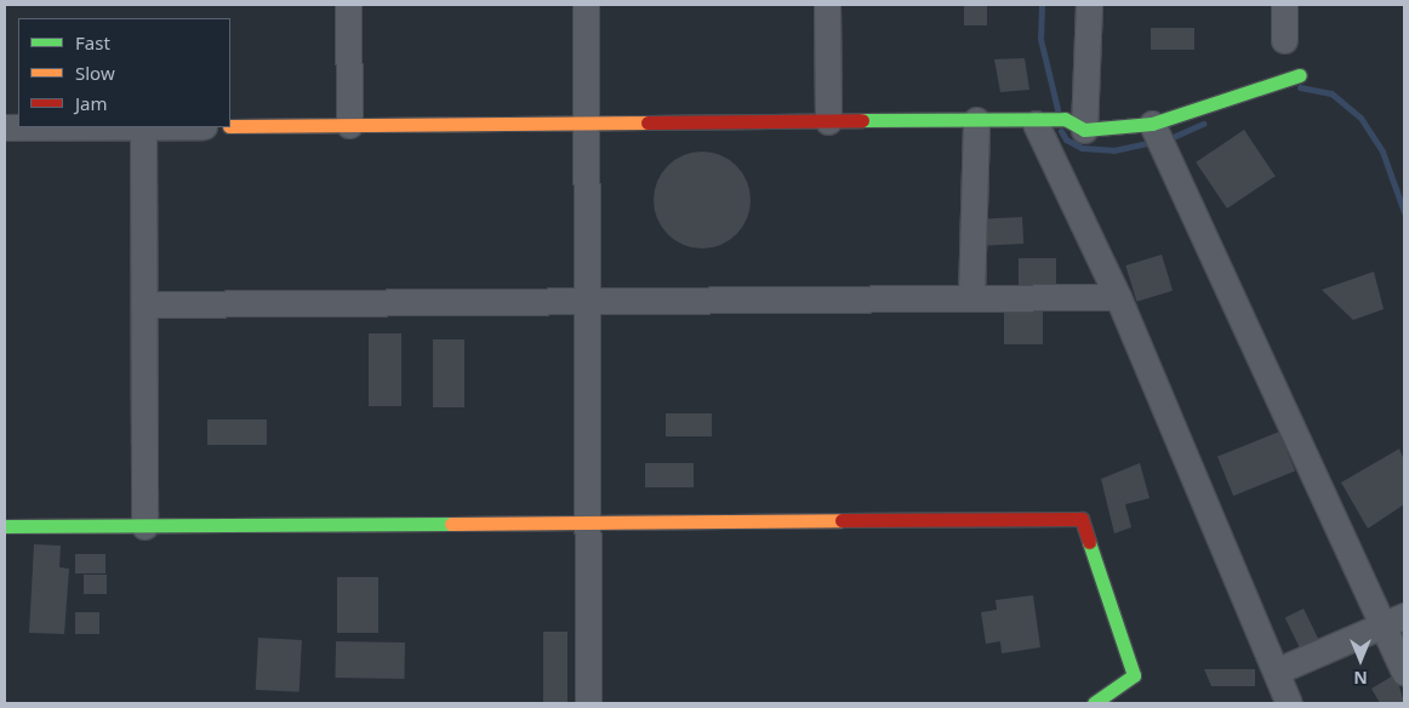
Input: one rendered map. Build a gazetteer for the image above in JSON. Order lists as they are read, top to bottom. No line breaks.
{"legend":["Fast","Slow","Jam"],"north":"bottom"}
